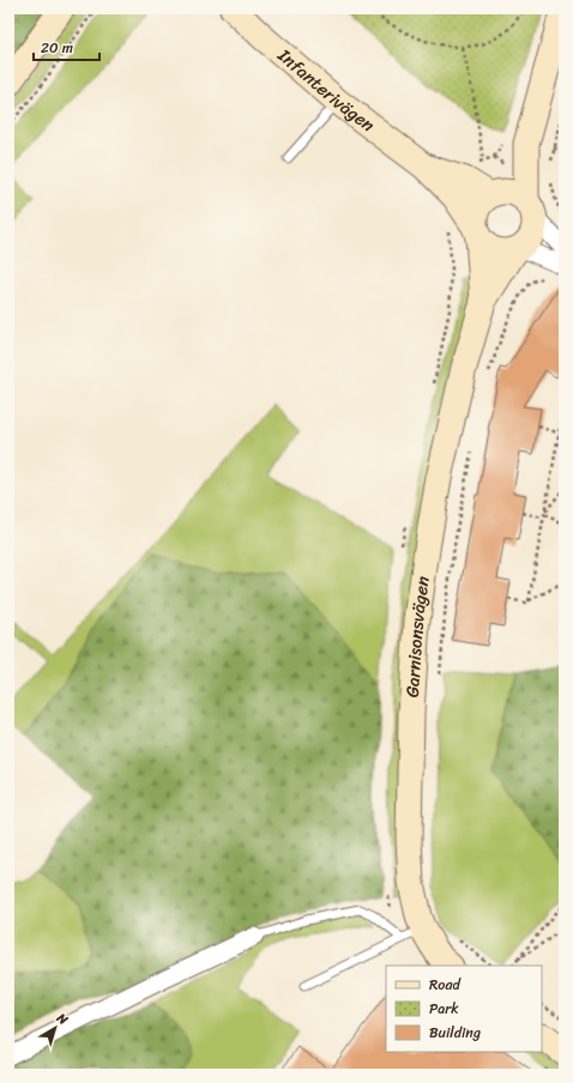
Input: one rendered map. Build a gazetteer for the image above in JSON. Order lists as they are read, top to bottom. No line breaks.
{"streets":{"street":["Infanterivägen","Garnisonsvägen"]},"crossings":[["Infanterivägen","Garnisonsvägen"]],"legend":["Road","Park","Building"],"scale_bar":"20 m","north":"top right"}
